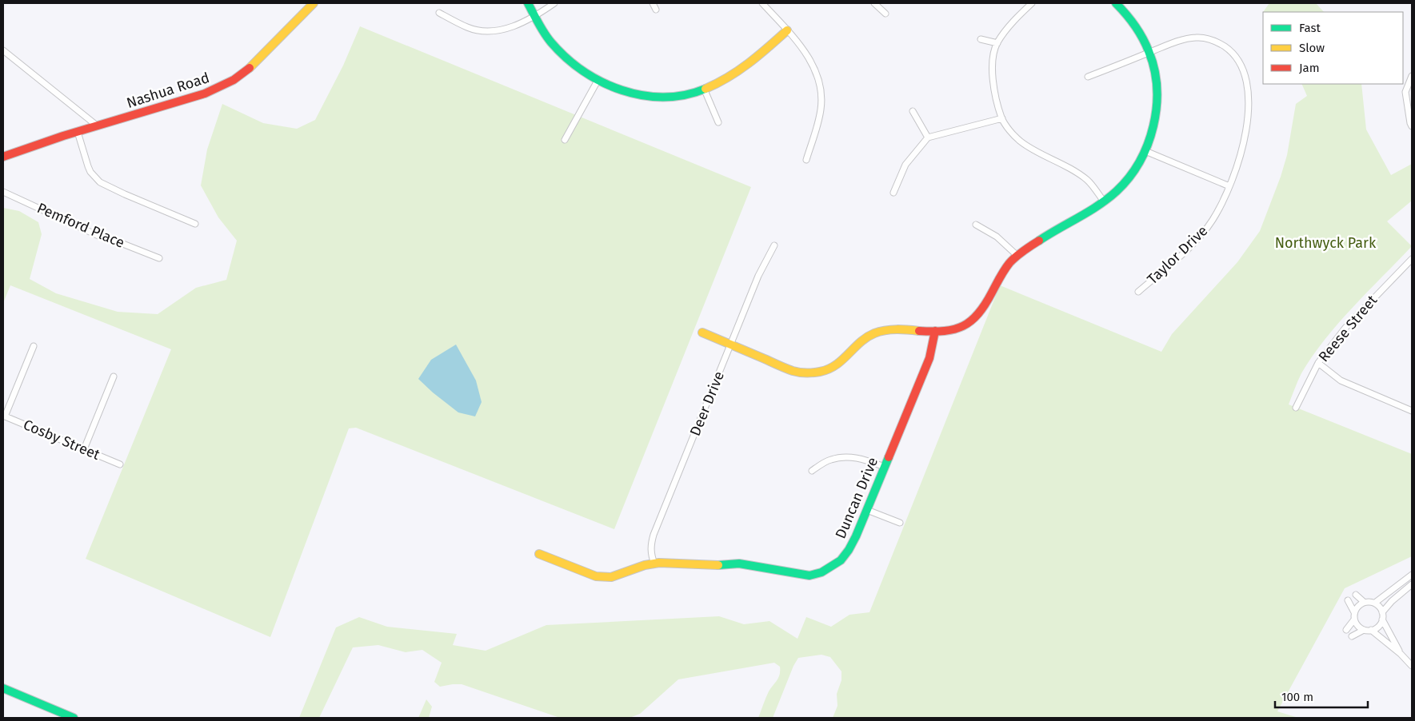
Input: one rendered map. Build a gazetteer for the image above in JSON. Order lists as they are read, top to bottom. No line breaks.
{"streets":{"street":["Nashua Road","Pemford Place","Taylor Drive","Reese Street","Deer Drive","Cosby Street","Duncan Drive"]},"crossings":[["Deer Drive","Duncan Drive"]],"parks":["Northwyck Park"],"legend":["Fast","Slow","Jam"],"scale_bar":"100 m"}
